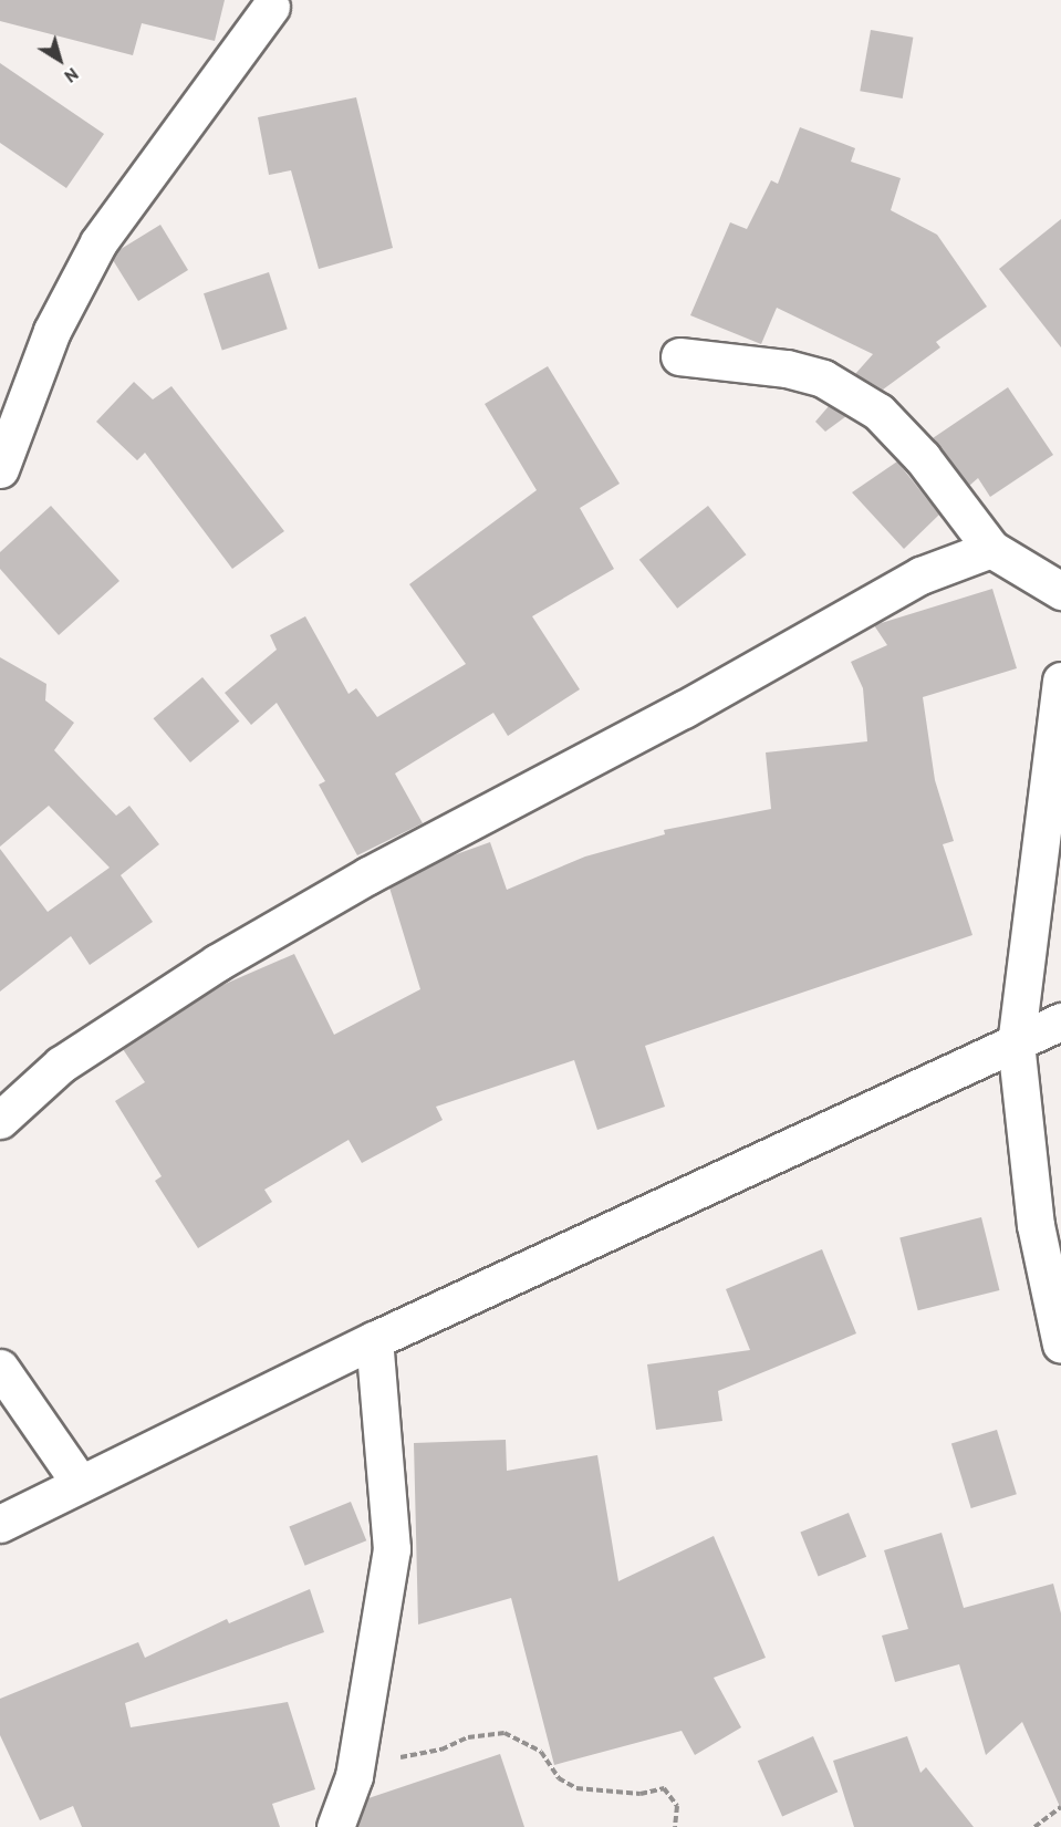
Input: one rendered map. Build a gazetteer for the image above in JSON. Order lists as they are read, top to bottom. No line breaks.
{"north":"bottom right"}
